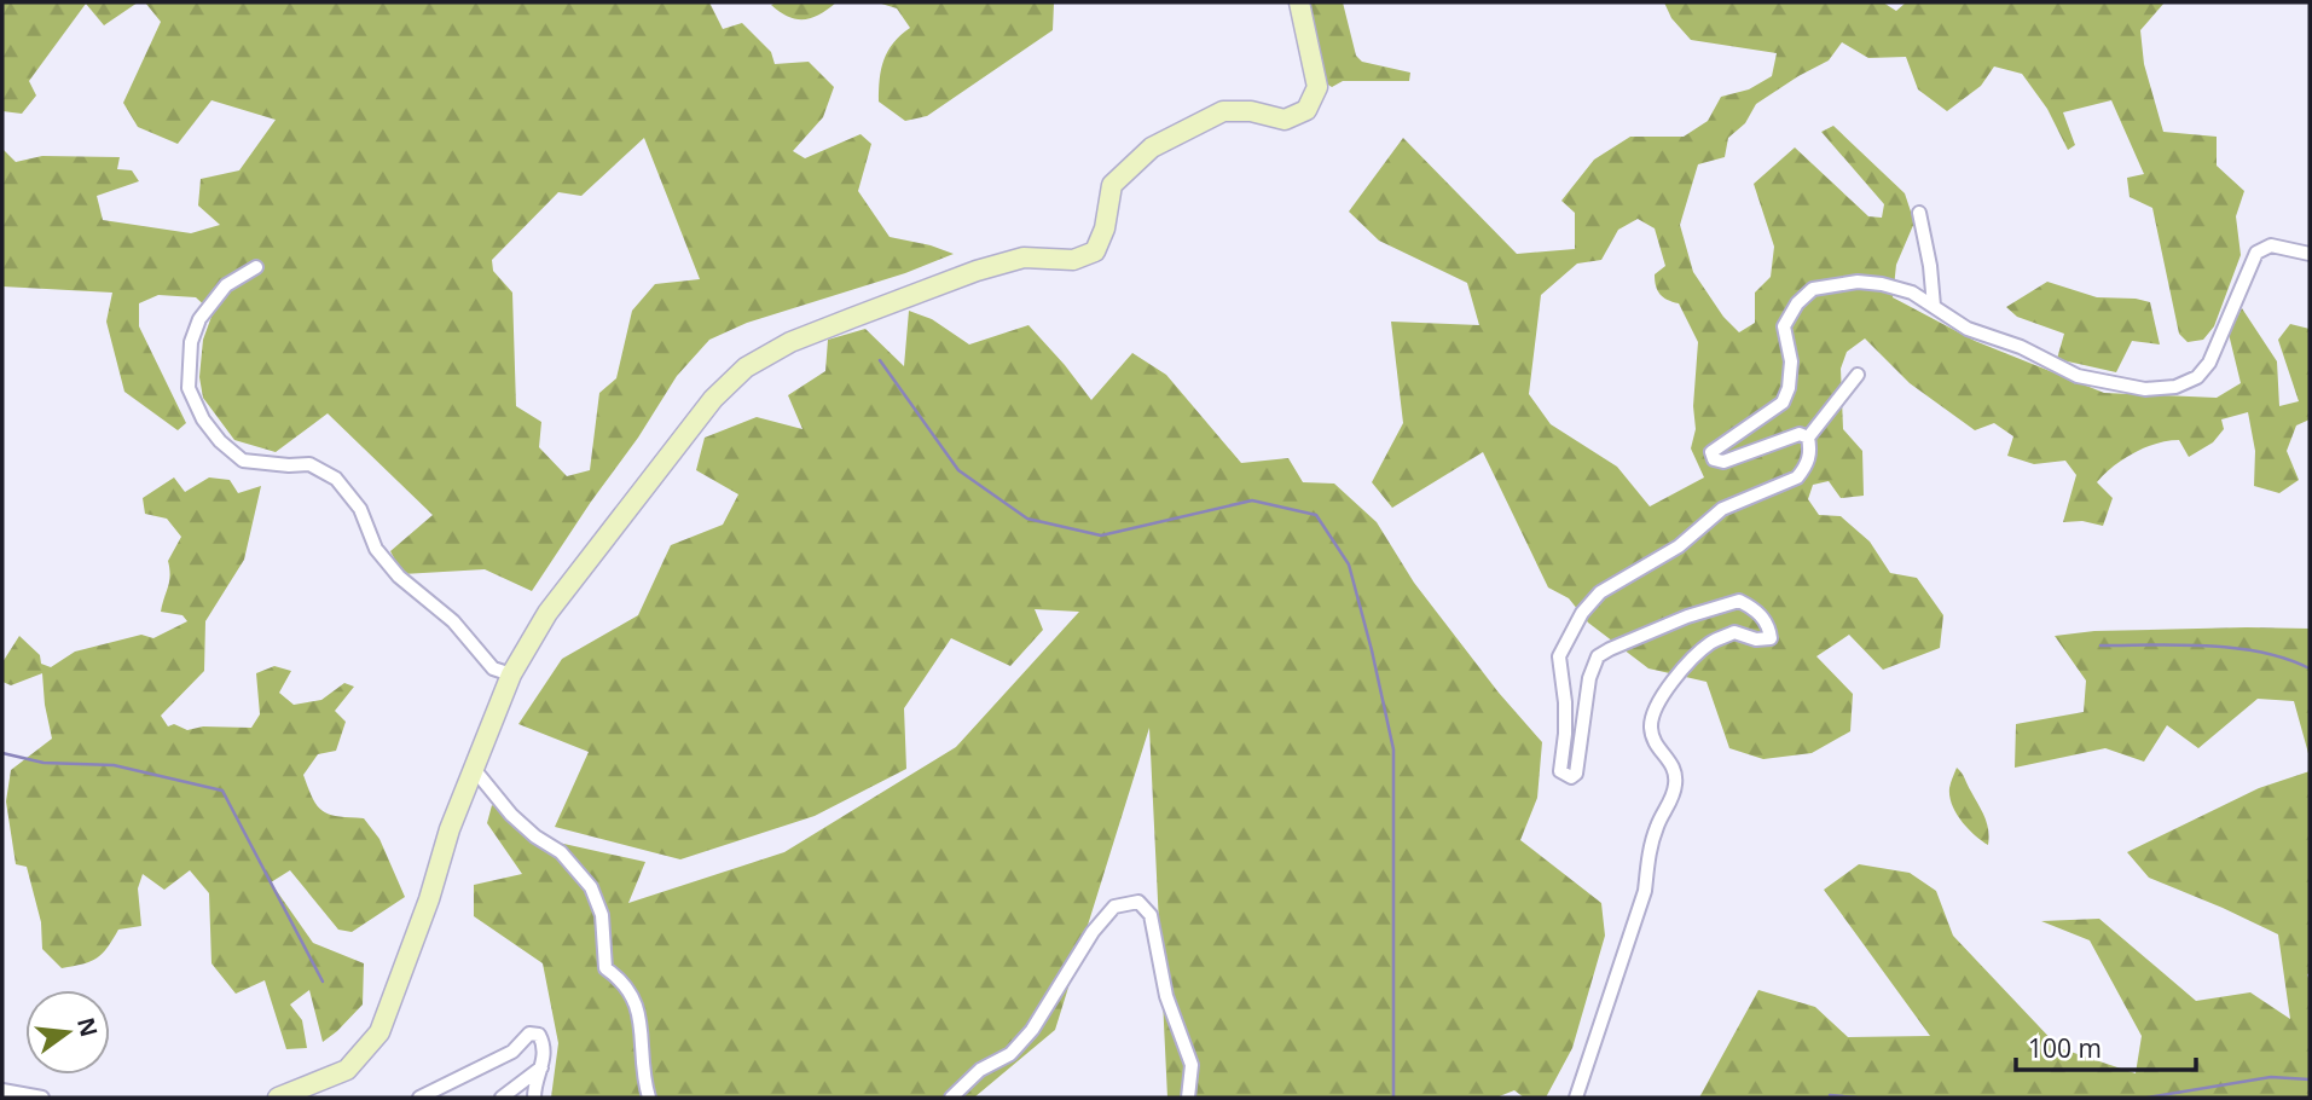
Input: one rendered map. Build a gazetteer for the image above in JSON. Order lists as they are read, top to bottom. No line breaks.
{"scale_bar":"100 m","north":"right"}
